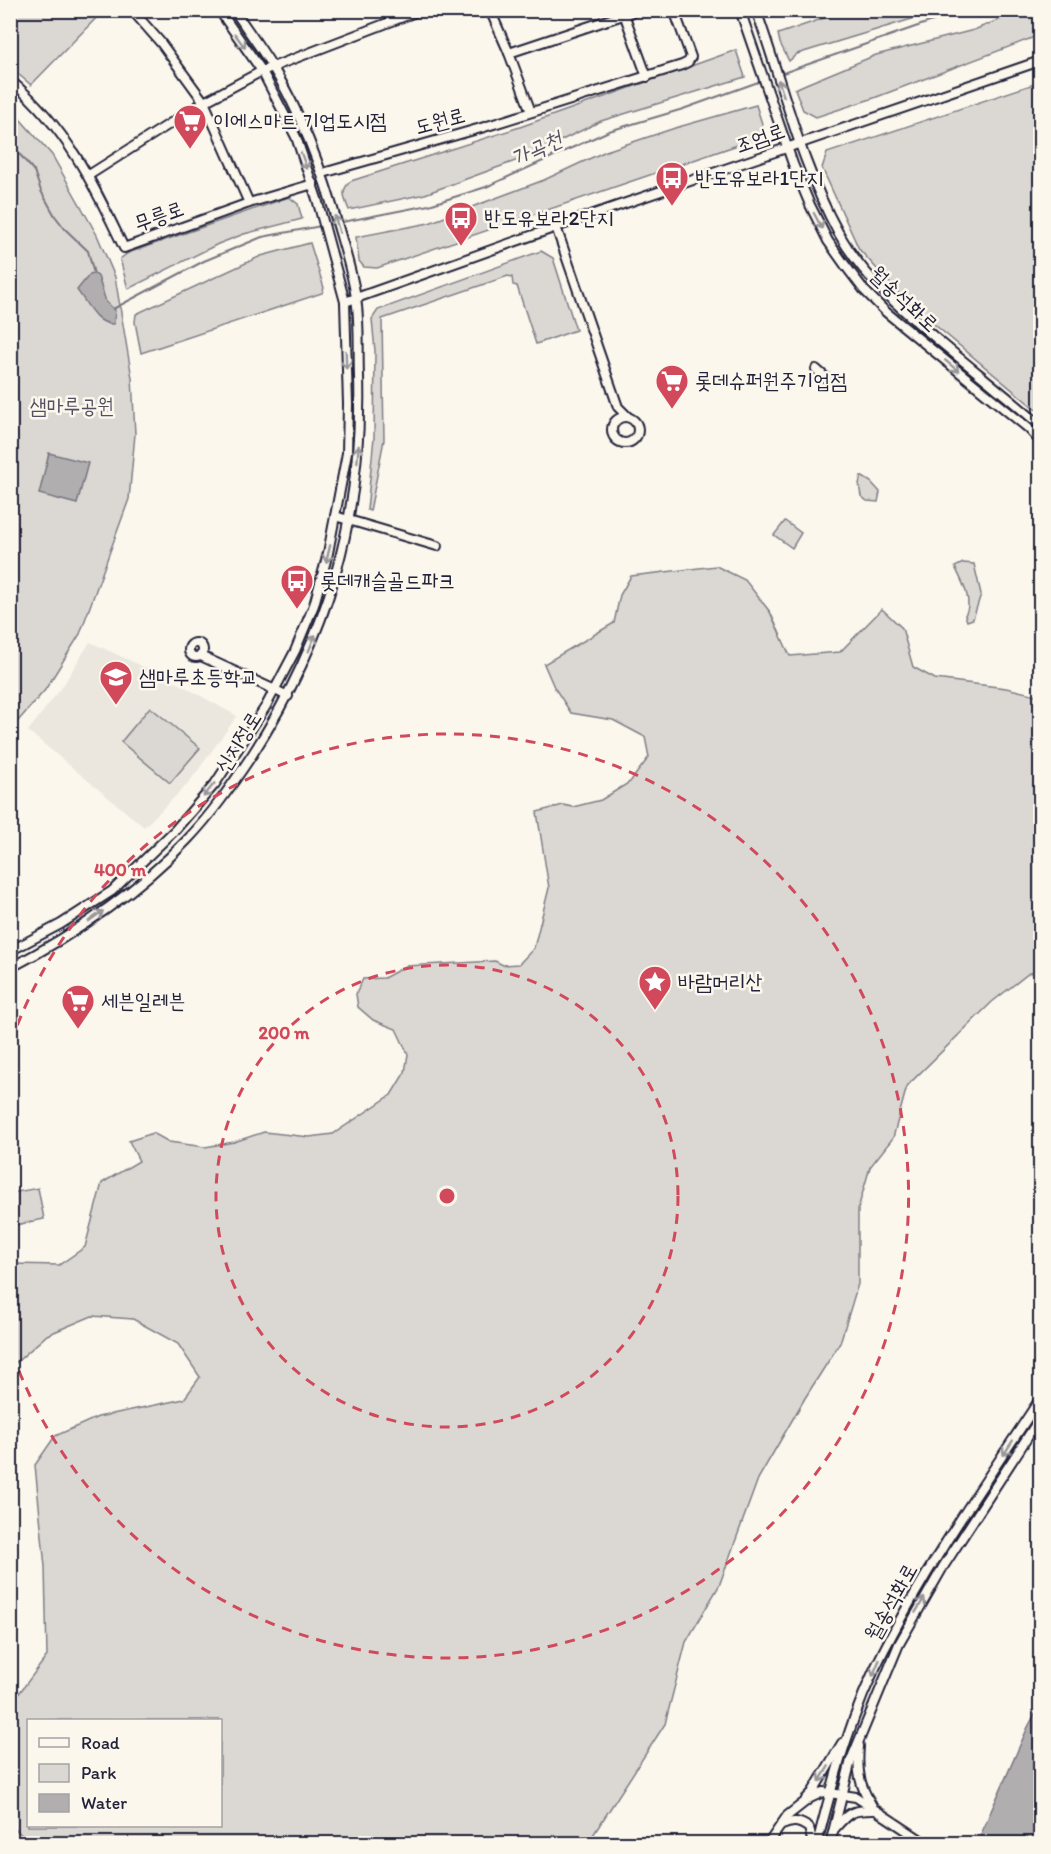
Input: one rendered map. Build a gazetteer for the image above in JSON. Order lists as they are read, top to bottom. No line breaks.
{"streets":{"street":["도원로","조엄로","무릉로","월송석화로","신지정로"]},"crossings":[["도원로","신지정로"],["조엄로","월송석화로"],["조엄로","신지정로"],["무릉로","신지정로"]],"water":["가곡천"],"parks":["샘마루공원"],"places":{"supermarket":["이에스마트 기업도시점","롯데슈퍼원주기업점","세븐일레븐"],"bus stop":["반도유보라1단지","반도유보라2단지","롯데캐슬골드파크"],"school or university":["샘마루초등학교"],"place":["바람머리산"]},"legend":["Road","Park","Water"],"rings":["400 m","200 m"]}
